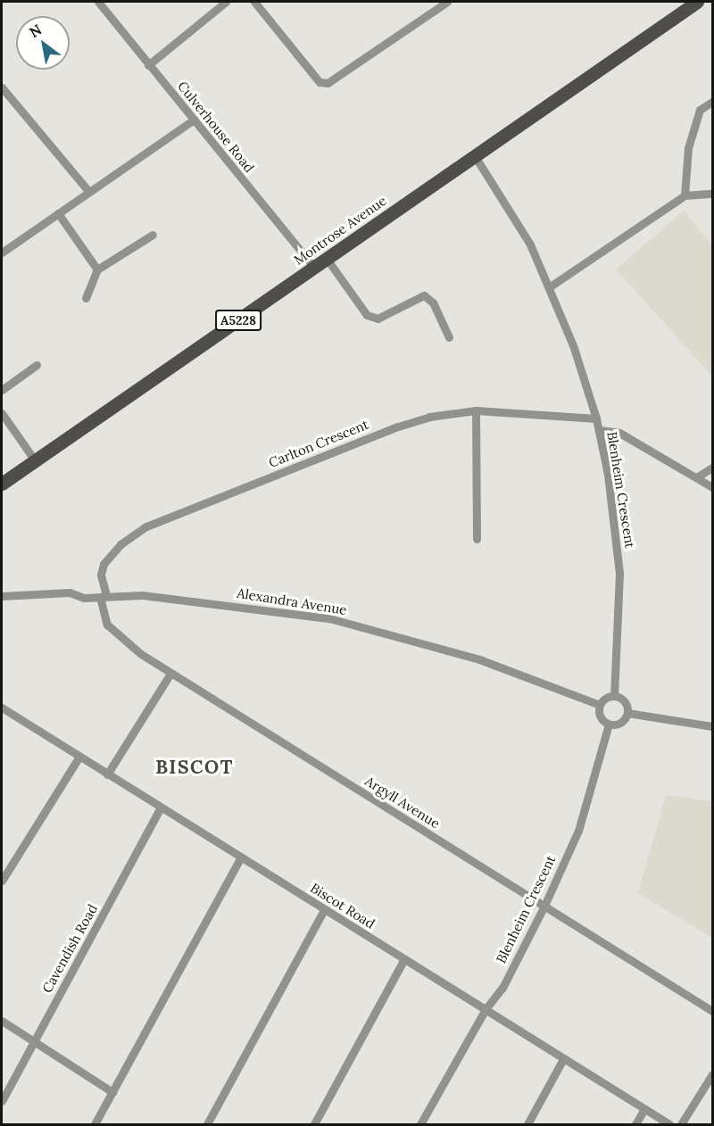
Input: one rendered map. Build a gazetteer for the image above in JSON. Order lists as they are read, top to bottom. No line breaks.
{"streets":{"main road":["Montrose Avenue","A5228"],"street":["Culverhouse Road","Carlton Crescent","Blenheim Crescent","Alexandra Avenue","Argyll Avenue","Biscot Road","Cavendish Road"]},"crossings":[["Culverhouse Road","Montrose Avenue"],["Montrose Avenue","Blenheim Crescent"],["Carlton Crescent","Blenheim Crescent"],["Carlton Crescent","Alexandra Avenue"],["Carlton Crescent","Argyll Avenue"],["Blenheim Crescent","Alexandra Avenue"],["Blenheim Crescent","Argyll Avenue"],["Blenheim Crescent","Biscot Road"],["Alexandra Avenue","Argyll Avenue"],["Biscot Road","Cavendish Road"]],"districts":["BISCOT"],"north":"top left"}
